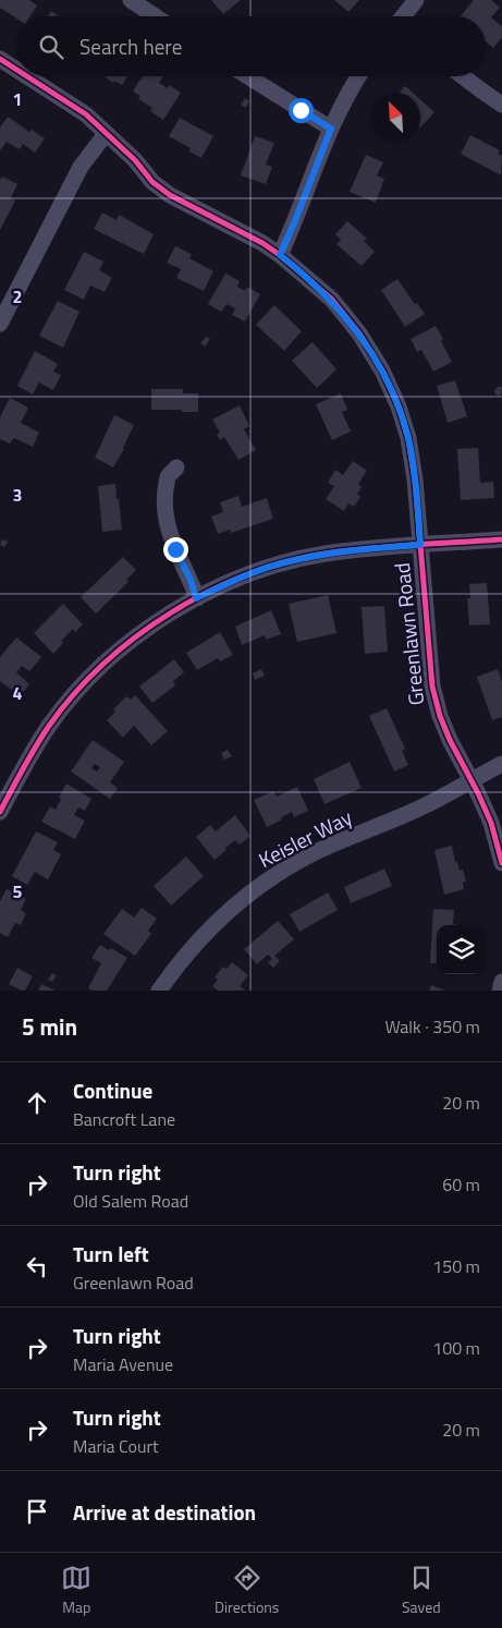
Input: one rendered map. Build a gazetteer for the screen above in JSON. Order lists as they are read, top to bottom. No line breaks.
{"streets":{"street":["Greenlawn Road","Keisler Way"]},"crossings":[["Greenlawn Road","Keisler Way"]],"north":"top left","page":{"search":"Search here","heading":["5 min","Walk · 350 m"],"list":[["Continue","Bancroft Lane","20 m"],["Turn right","Old Salem Road","60 m"],["Turn left","Greenlawn Road","150 m"],["Turn right","Maria Avenue","100 m"],["Turn right","Maria Court","20 m"],"Arrive at destination"],"nav":["Map","Directions","Saved"]},"grid":{"rows":["1","2","3","4","5"]}}
